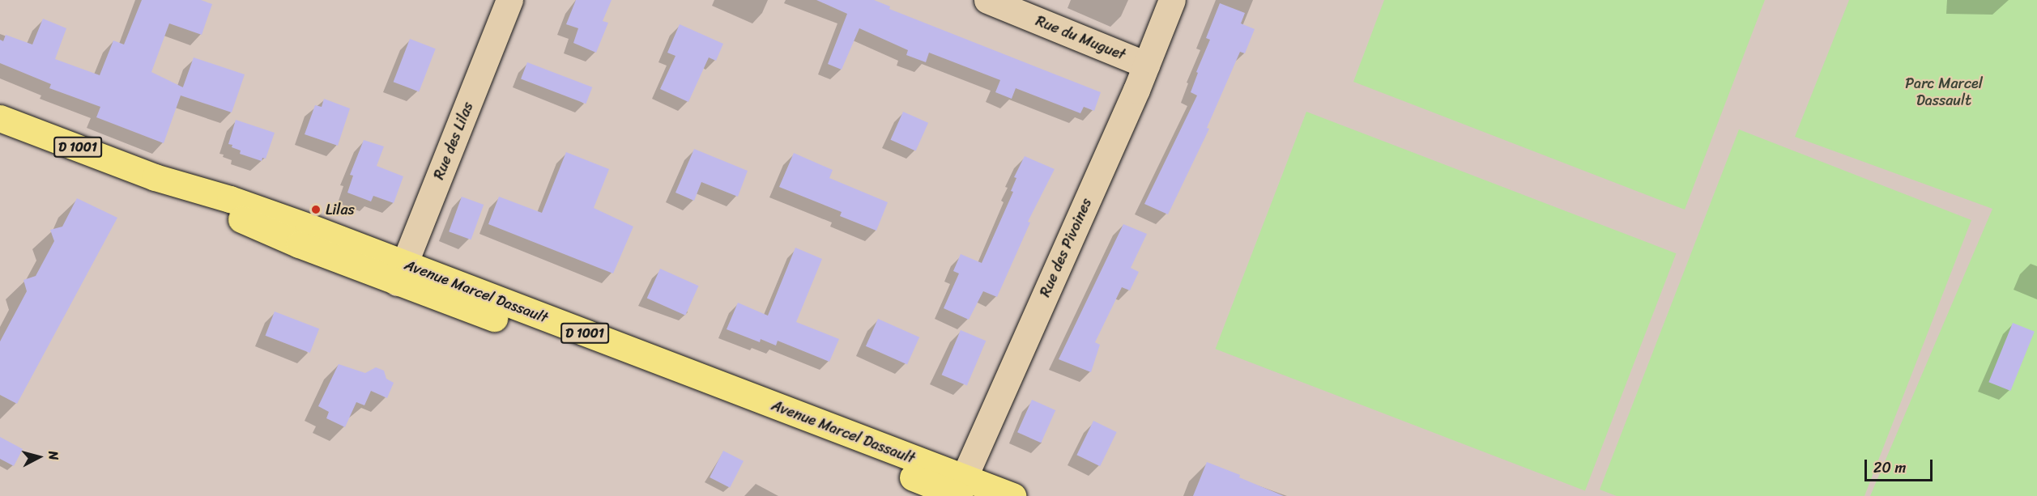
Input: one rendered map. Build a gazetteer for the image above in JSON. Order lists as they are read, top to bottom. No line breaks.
{"streets":{"main road":["D 1001","Avenue Marcel Dassault"],"street":["Rue du Muguet","Rue des Lilas","Rue des Pivoines"]},"crossings":[["Rue du Muguet","Rue des Pivoines"],["Rue des Lilas","Avenue Marcel Dassault"],["Rue des Pivoines","Avenue Marcel Dassault"]],"parks":["Parc Marcel Dassault"],"places":["Lilas"],"scale_bar":"20 m","north":"right"}
